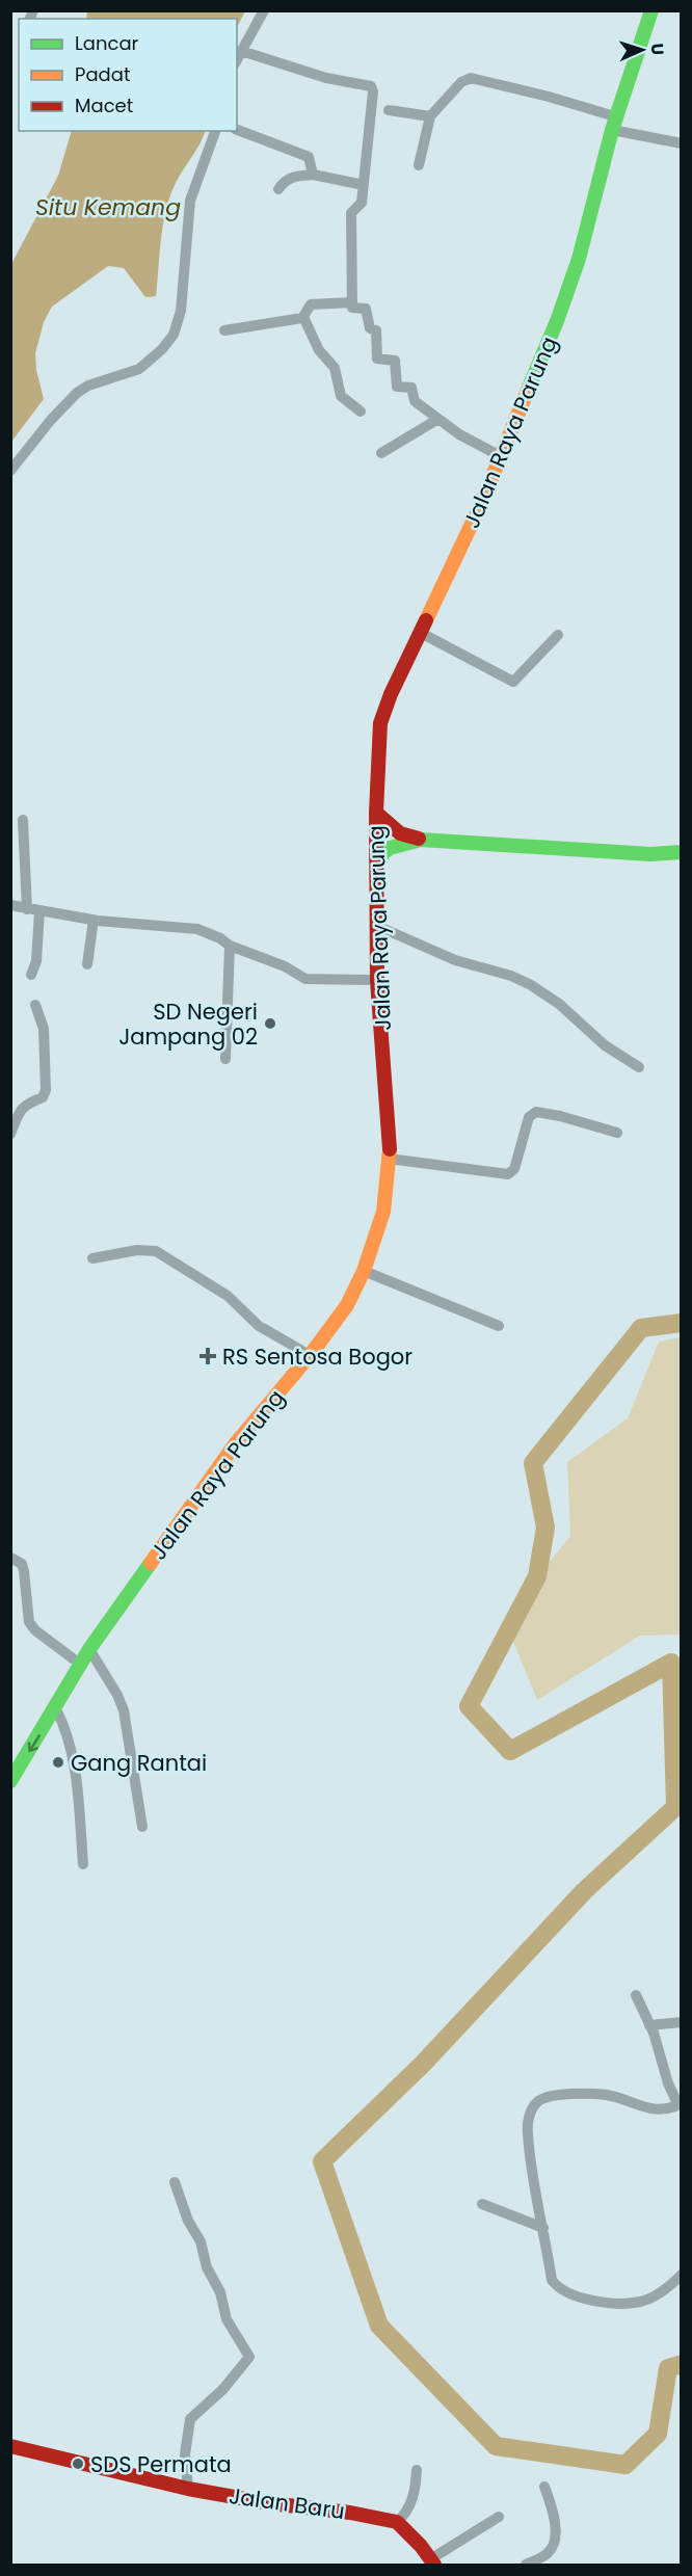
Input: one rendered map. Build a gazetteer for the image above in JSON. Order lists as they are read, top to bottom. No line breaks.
{"streets":{"main road":["Jalan Raya Parung","Jalan Baru"]},"water":["Situ Kemang"],"places":{"other":["SD Negeri Jampang 02","Gang Rantai","SDS Permata"],"health":["RS Sentosa Bogor"]},"legend":["Lancar","Padat","Macet"],"north":"right"}
